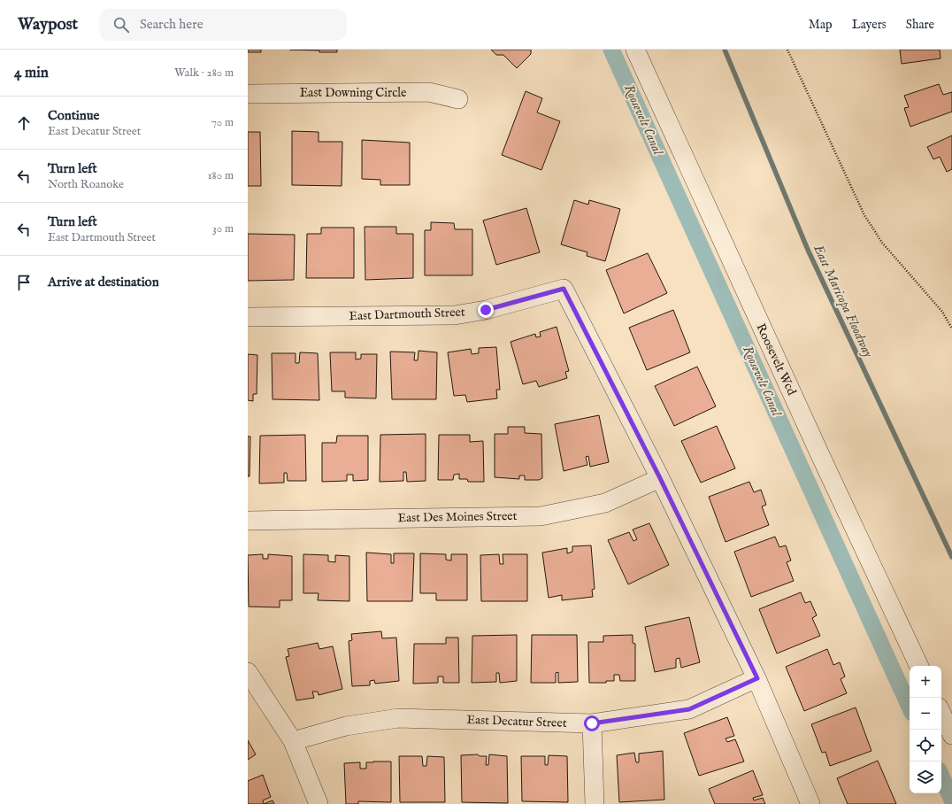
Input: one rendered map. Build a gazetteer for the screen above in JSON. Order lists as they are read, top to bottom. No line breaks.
{"streets":{"street":["East Downing Circle","East Dartmouth Street","Roosevelt Wcd","East Des Moines Street","East Decatur Street"]},"crossings":[["East Dartmouth Street","East Des Moines Street"]],"water":["Roosevelt Canal","East Maricopa Floodway"],"page":{"header":"Waypost","search":"Search here","nav":["Map","Layers","Share"],"heading":["4 min","Walk · 280 m"],"list":[["Continue","East Decatur Street","70 m"],["Turn left","North Roanoke","180 m"],["Turn left","East Dartmouth Street","30 m"],"Arrive at destination"],"map_buttons":["+","−"]}}
